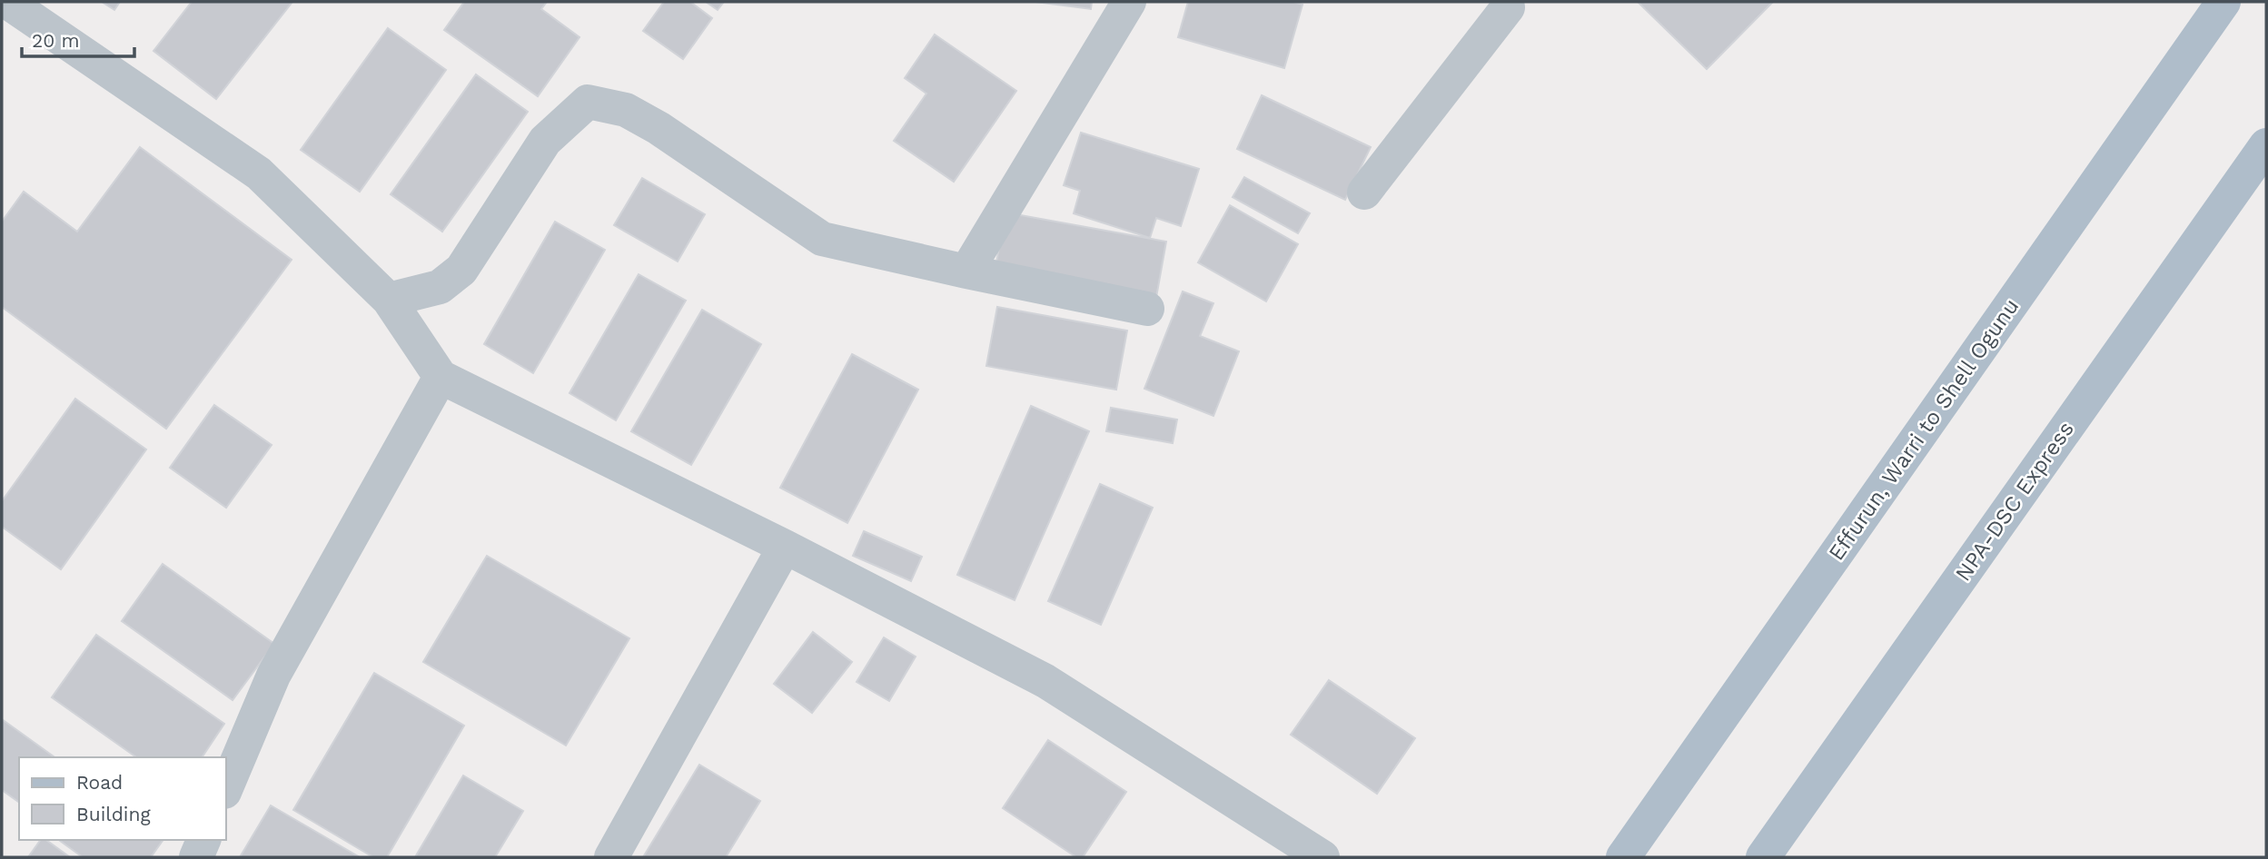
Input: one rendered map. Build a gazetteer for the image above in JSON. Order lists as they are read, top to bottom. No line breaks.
{"streets":{"main road":["Effurun, Warri to Shell Ogunu","NPA-DSC Express"]},"legend":["Road","Building"],"scale_bar":"20 m"}
